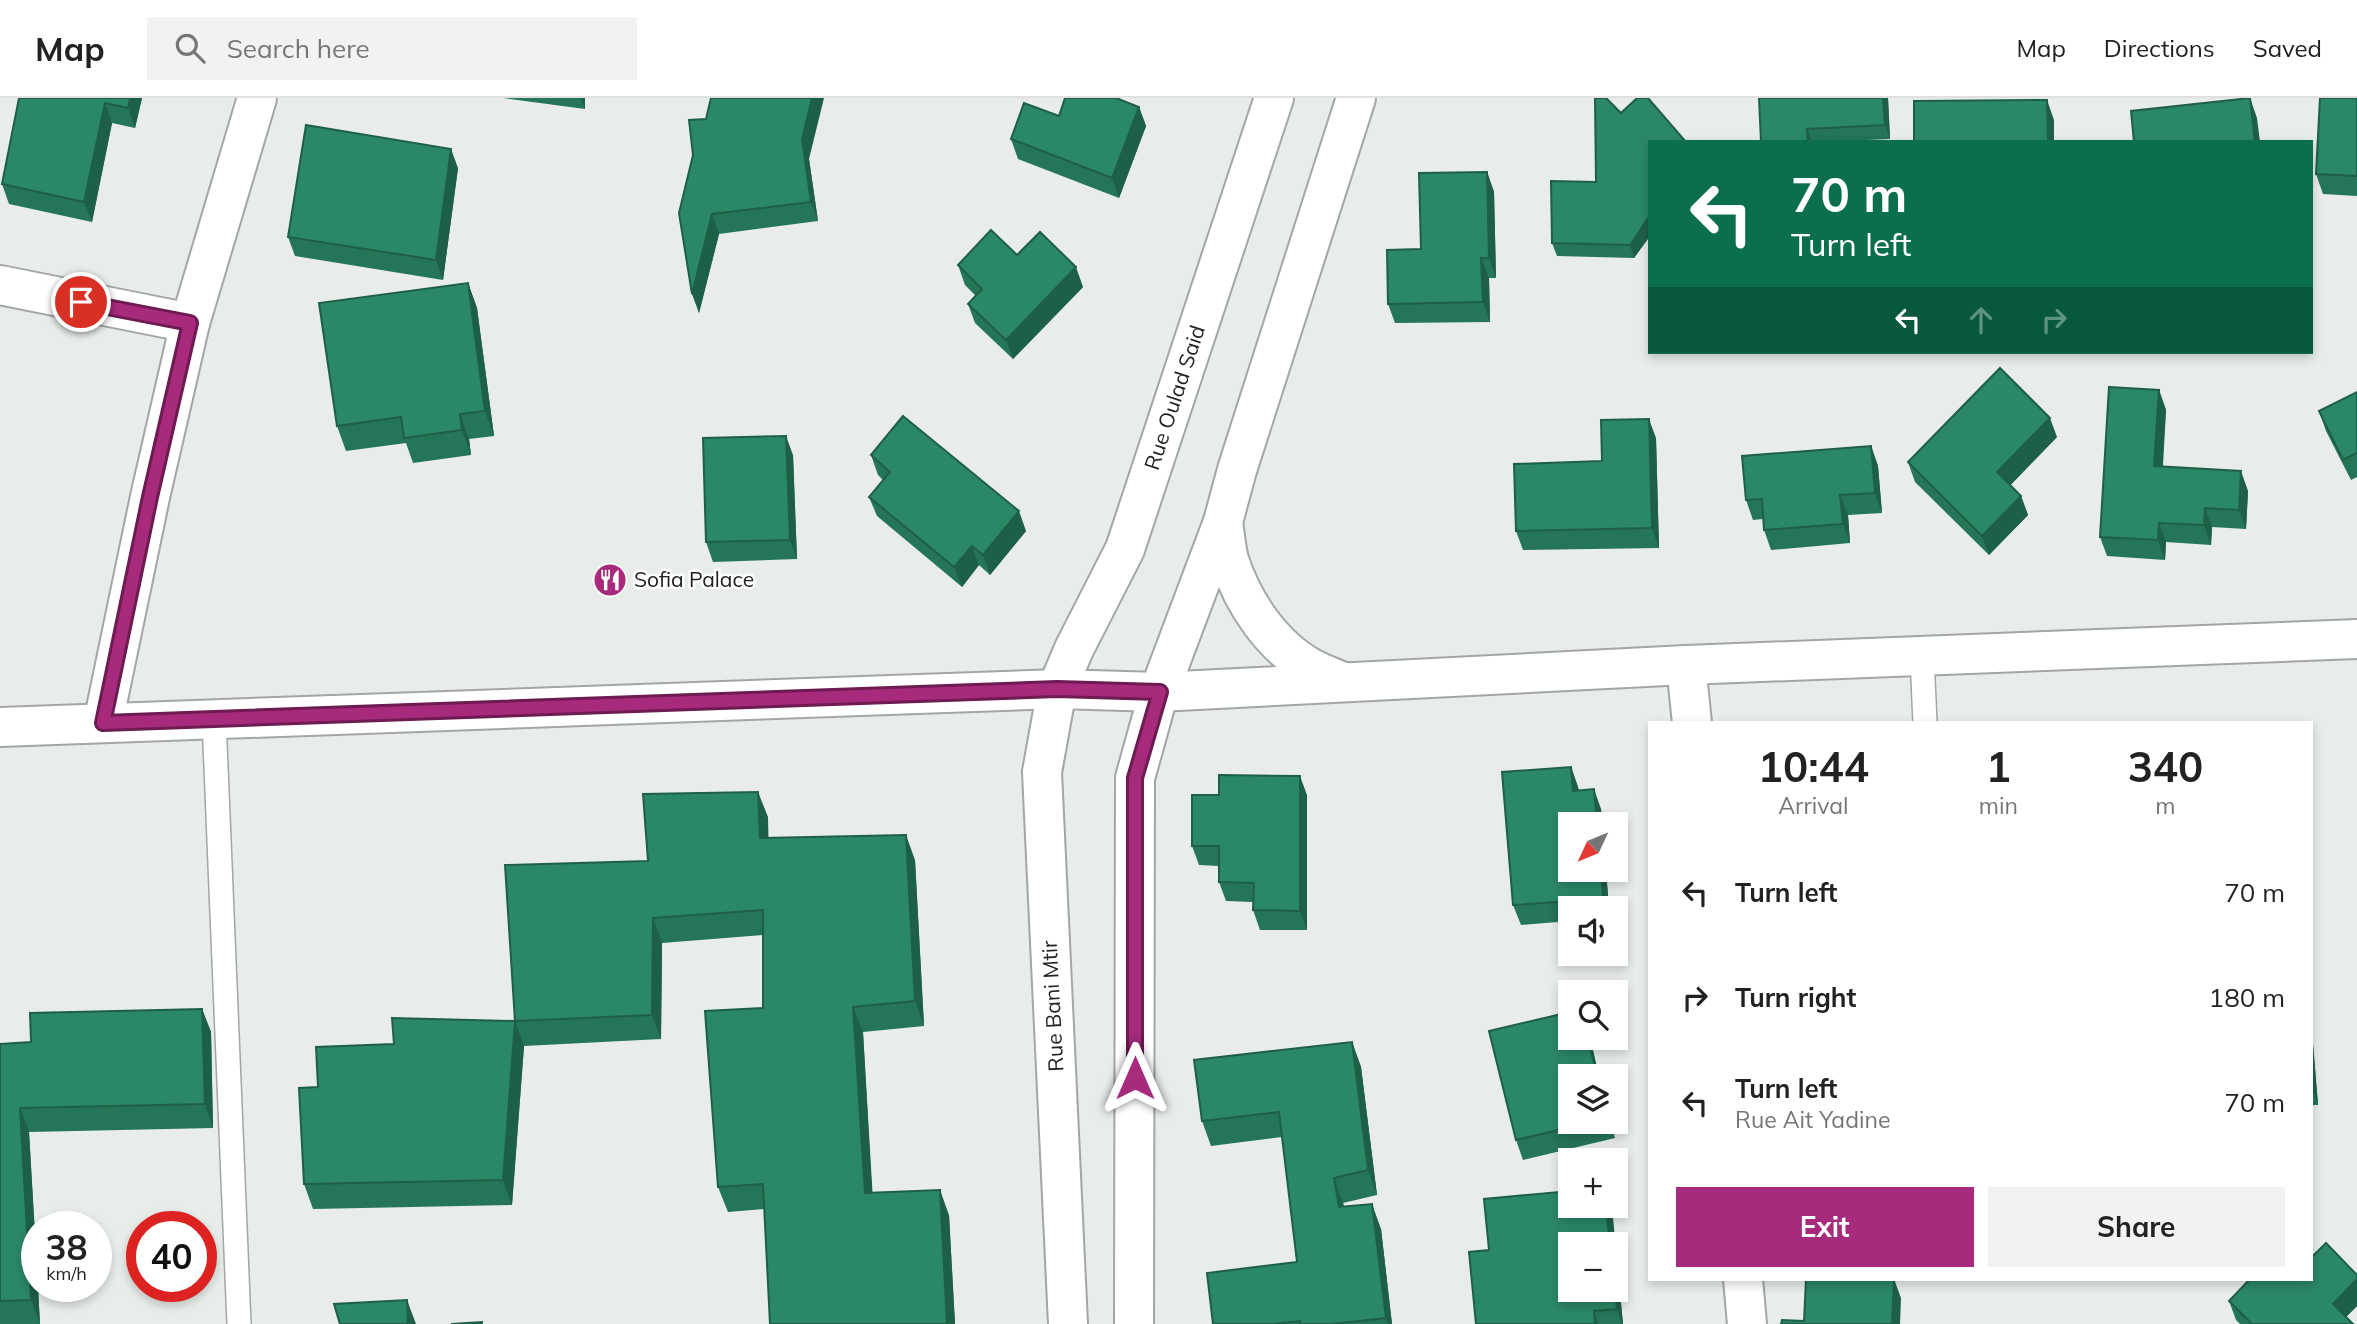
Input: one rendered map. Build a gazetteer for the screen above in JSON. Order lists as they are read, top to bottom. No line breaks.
{"streets":{"street":["Rue Oulad Said","Rue Bani Mtir"]},"crossings":[["Rue Oulad Said","Rue Bani Mtir"]],"places":{"restaurant":["Sofia Palace"]},"north":"bottom left","page":{"header":"Map","search":"Search here","nav":["Map","Directions","Saved"],"turn":["70 m","Turn left"],"eta":["10:44","Arrival","1","min","340","m"],"map_buttons":["+","−"],"list":[{"name":"Turn left","value":"70 m"},{"name":"Turn right","value":"180 m"},{"name":"Turn left","note":"Rue Ait Yadine","value":"70 m"}],"buttons":["Exit","Share"],"speed":"38 km/h","limit":"40"}}
